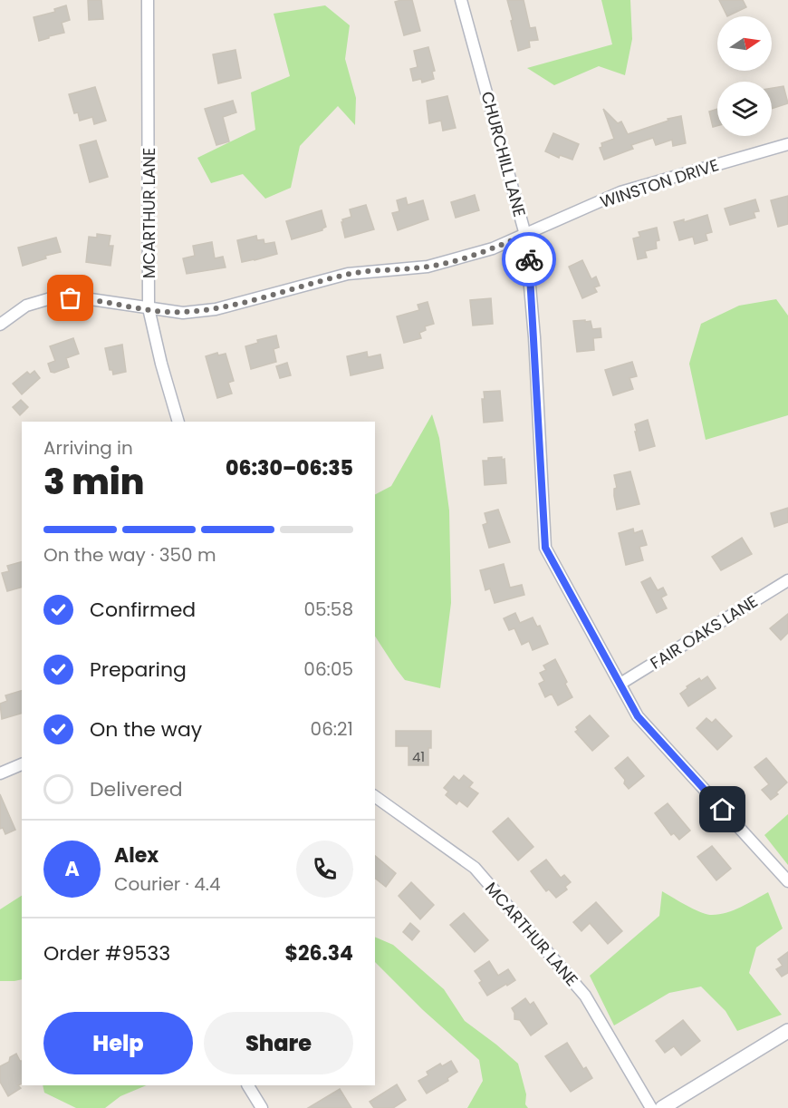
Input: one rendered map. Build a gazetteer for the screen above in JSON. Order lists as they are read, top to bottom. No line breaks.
{"streets":{"street":["CHURCHILL LANE","WINSTON DRIVE","MCARTHUR LANE","FAIR OAKS LANE"]},"crossings":[["CHURCHILL LANE","WINSTON DRIVE"],["CHURCHILL LANE","FAIR OAKS LANE"],["WINSTON DRIVE","MCARTHUR LANE"]],"house_numbers":["41"],"north":"right","page":{"heading":["3 min","Arriving in","06:30–06:35"],"panel":["Alex","Courier · 4.4","Order #9533","$26.34"],"bar":"On the way · 350 m","list":[["Confirmed","05:58"],["Preparing","06:05"],["On the way","06:21"],"Delivered"],"round":"A","buttons":["Help","Share"]}}
